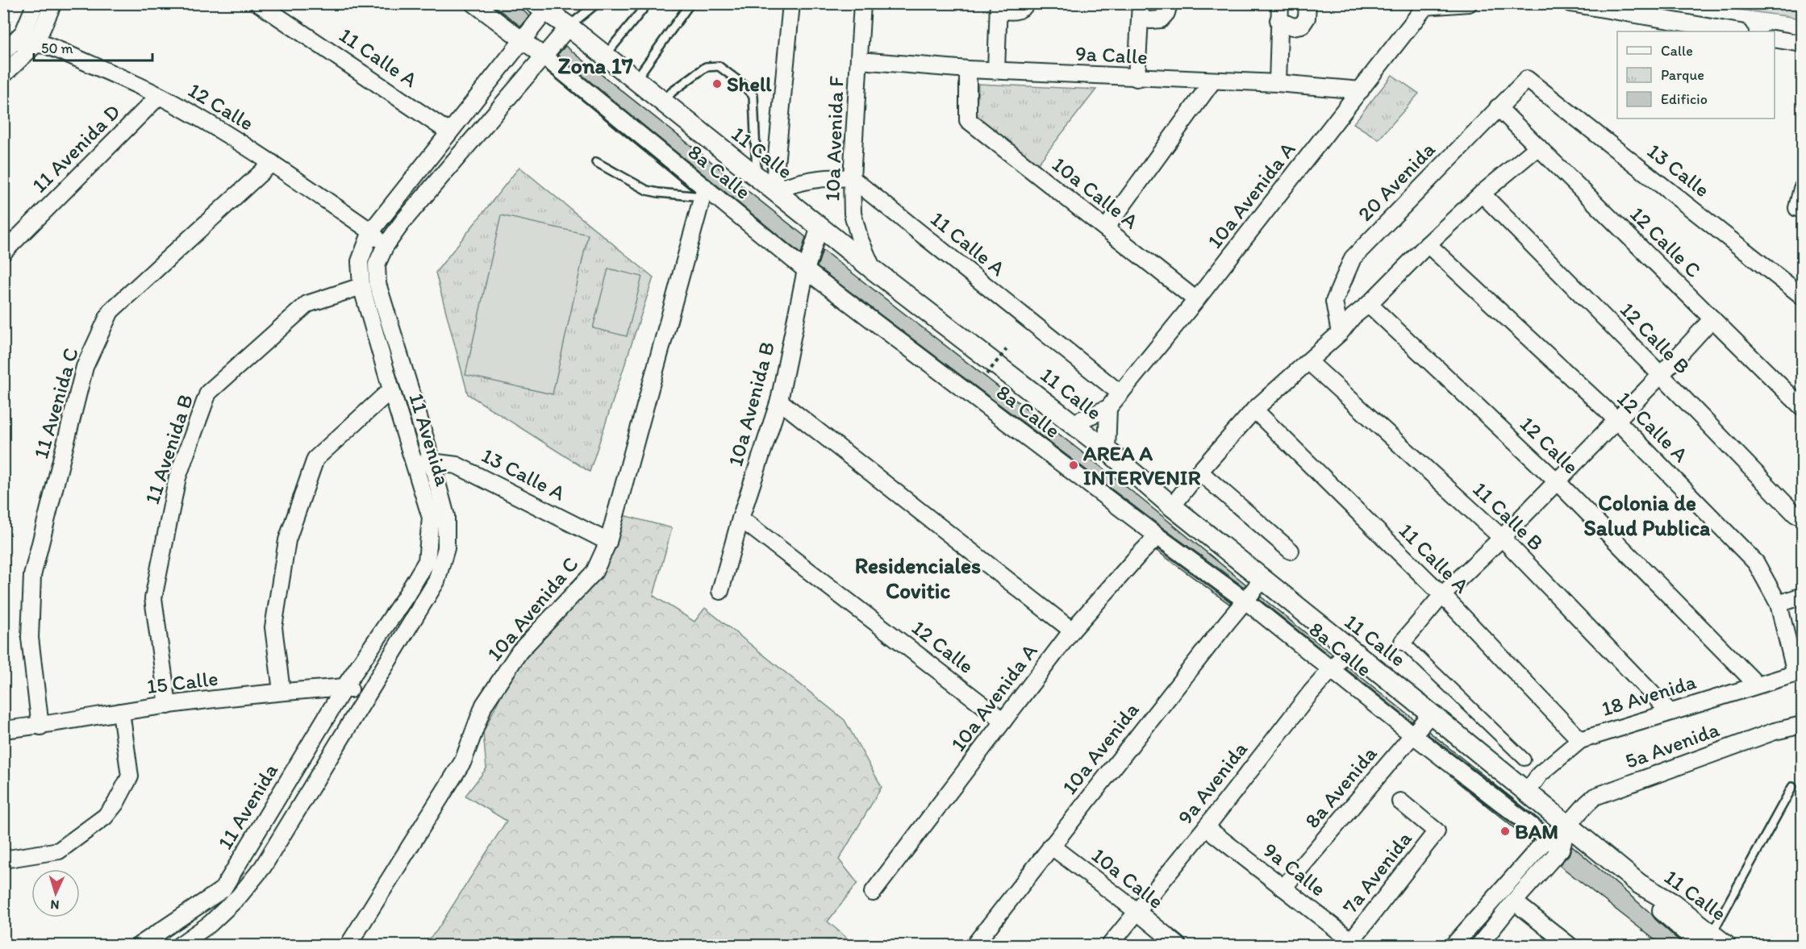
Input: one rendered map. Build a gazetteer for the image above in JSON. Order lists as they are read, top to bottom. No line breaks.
{"streets":{"street":["9a Calle","11 Calle A","12 Calle","10a Avenida F","11 Avenida D","11 Calle","13 Calle","8a Calle","20 Avenida","10a Calle A","10a Avenida A","12 Calle C","12 Calle B","11 Avenida C","10a Avenida B","12 Calle A","11 Avenida","11 Avenida B","13 Calle A","11 Calle B","10a Avenida C","15 Calle","18 Avenida","5a Avenida","10a Avenida","9a Avenida","8a Avenida","7a Avenida","10a Calle"]},"crossings":[["9a Calle","10a Avenida F"],["9a Calle","10a Calle A"],["9a Calle","10a Avenida A"],["9a Calle","9a Avenida"],["9a Calle","8a Avenida"],["9a Calle","7a Avenida"],["11 Calle A","10a Avenida F"],["11 Calle A","10a Avenida A"],["11 Calle A","11 Avenida"],["11 Calle A","18 Avenida"],["12 Calle","11 Avenida D"],["12 Calle","10a Avenida A"],["12 Calle","11 Avenida C"],["12 Calle","10a Avenida B"],["12 Calle","11 Avenida"],["12 Calle","18 Avenida"],["10a Avenida F","11 Calle"],["11 Calle","10a Avenida A"],["11 Calle","10a Avenida B"],["11 Calle","11 Avenida"],["11 Calle","18 Avenida"],["11 Calle","5a Avenida"],["11 Calle","10a Avenida"],["11 Calle","9a Avenida"],["11 Calle","8a Avenida"],["13 Calle","20 Avenida"],["8a Calle","10a Avenida A"],["8a Calle","10a Avenida B"],["8a Calle","11 Avenida"],["8a Calle","10a Avenida C"],["8a Calle","5a Avenida"],["8a Calle","10a Avenida"],["8a Calle","9a Avenida"],["8a Calle","8a Avenida"],["20 Avenida","12 Calle C"],["10a Calle A","10a Avenida A"],["11 Avenida C","15 Calle"],["12 Calle A","18 Avenida"],["11 Avenida","11 Avenida B"],["11 Avenida","13 Calle A"],["11 Avenida","15 Calle"],["11 Avenida B","15 Calle"],["13 Calle A","10a Avenida C"],["11 Calle B","18 Avenida"],["10a Avenida","10a Calle"],["9a Avenida","10a Calle"]],"districts":["Zona 17","Colonia de Salud Publica","Residenciales Covitic"],"places":["Shell","AREA A INTERVENIR","BAM"],"legend":["Calle","Parque","Edificio"],"scale_bar":"50 m","north":"bottom"}
